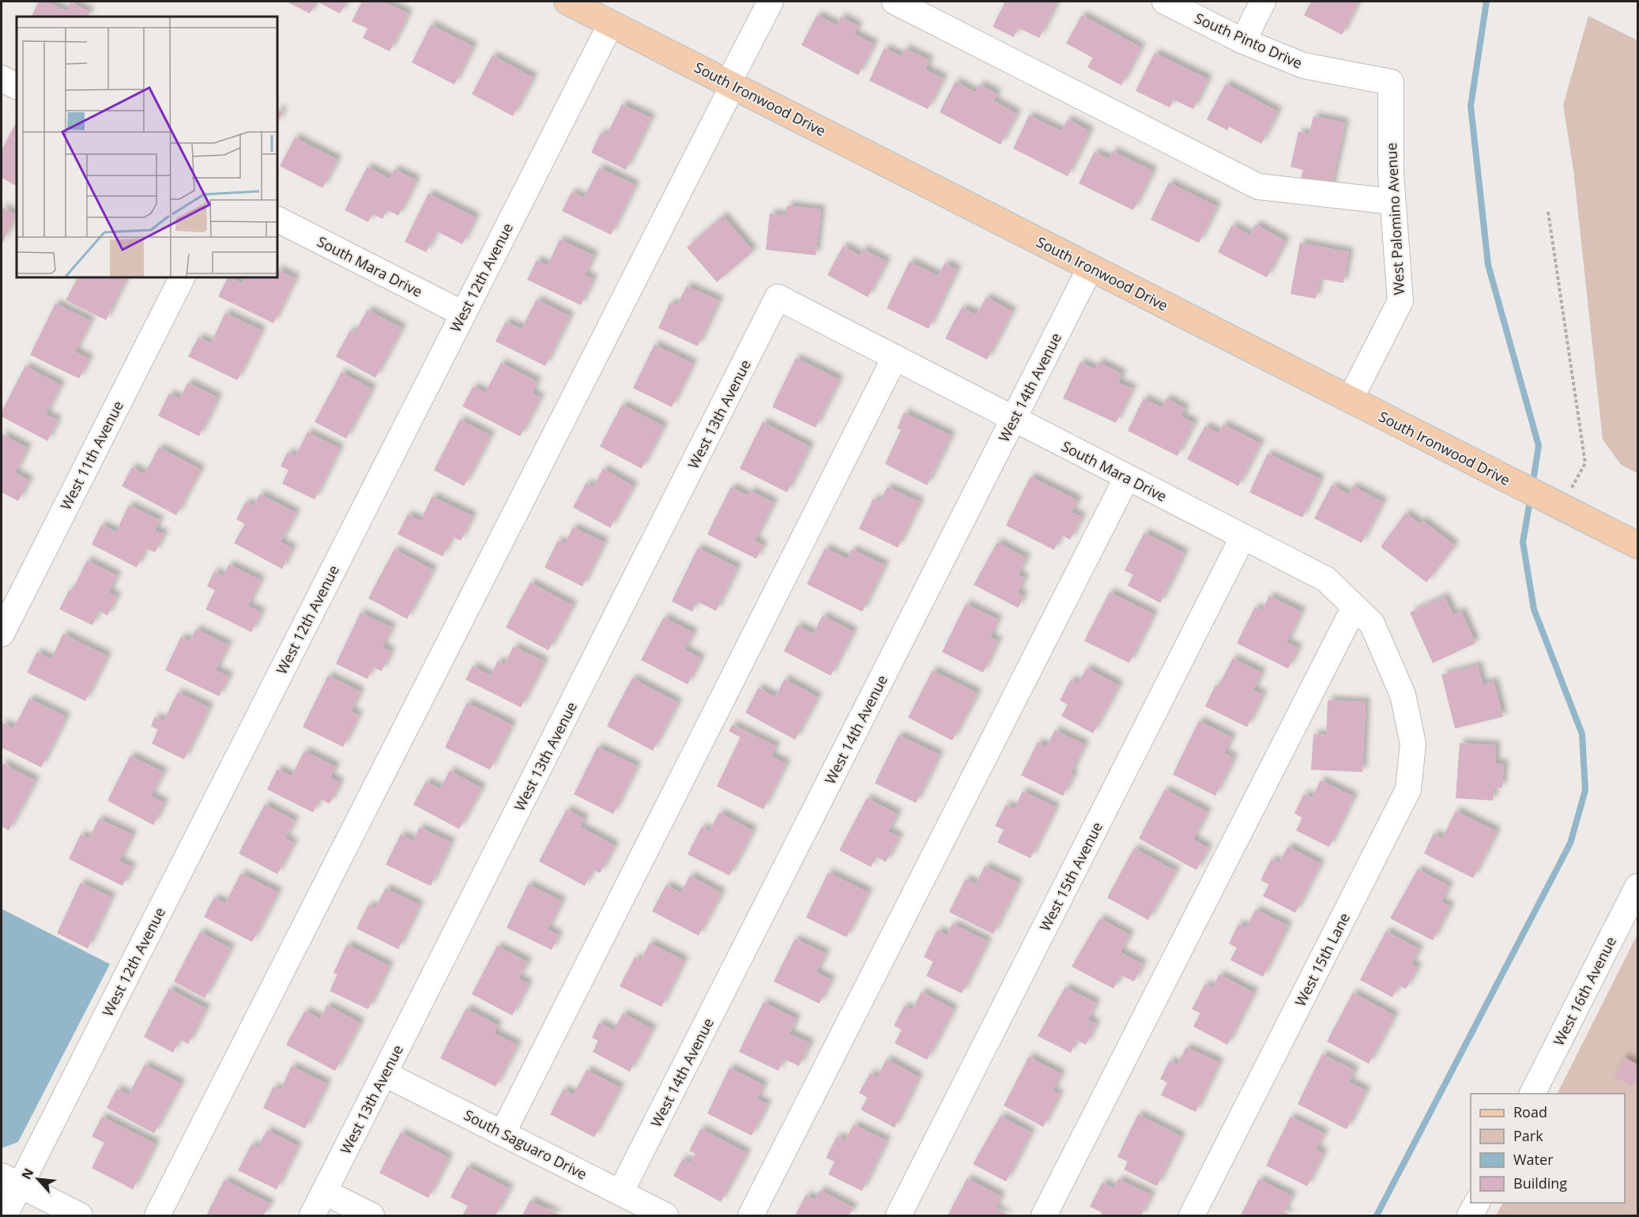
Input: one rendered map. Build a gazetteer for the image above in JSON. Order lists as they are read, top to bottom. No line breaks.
{"streets":{"main road":["South Ironwood Drive"],"street":["South Pinto Drive","West Palomino Avenue","South Mara Drive","West 12th Avenue","West 14th Avenue","West 13th Avenue","West 11th Avenue","West 15th Avenue","West 15th Lane","West 16th Avenue","South Saguaro Drive"]},"crossings":[["South Pinto Drive","West Palomino Avenue"],["South Ironwood Drive","West Palomino Avenue"],["South Ironwood Drive","West 12th Avenue"],["South Ironwood Drive","West 14th Avenue"],["South Mara Drive","West 12th Avenue"],["South Mara Drive","West 14th Avenue"],["South Mara Drive","West 13th Avenue"],["South Mara Drive","West 15th Avenue"],["South Mara Drive","West 15th Lane"],["West 14th Avenue","South Saguaro Drive"],["West 13th Avenue","South Saguaro Drive"]],"legend":["Road","Park","Water","Building"],"north":"top left"}
